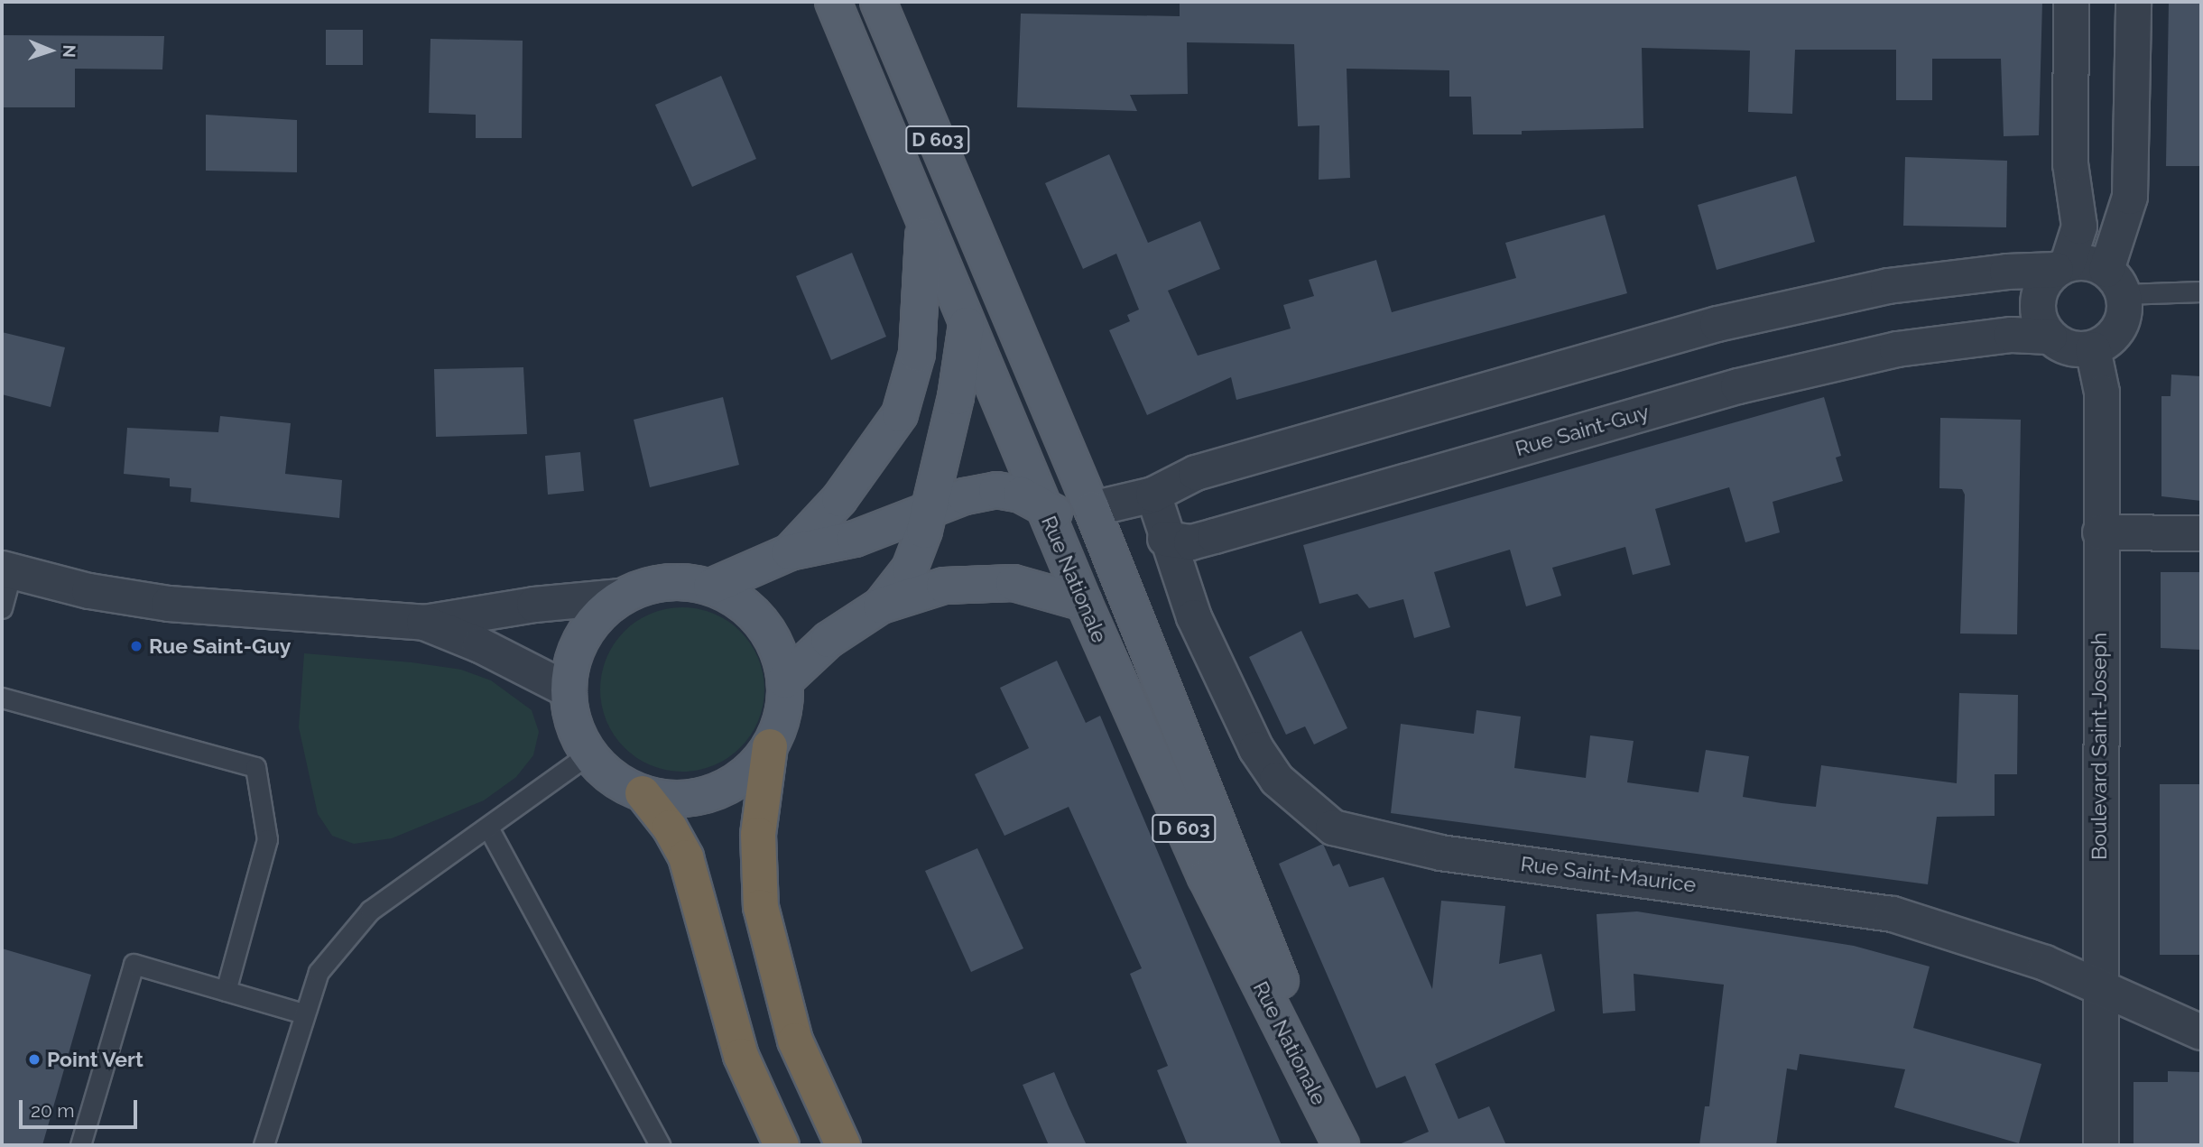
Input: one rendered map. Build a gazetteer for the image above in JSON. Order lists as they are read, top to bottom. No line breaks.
{"streets":{"main road":["D 603","Rue Nationale"],"street":["Rue Saint-Guy","Boulevard Saint-Joseph","Rue Saint-Maurice"]},"crossings":[["Rue Saint-Guy","Boulevard Saint-Joseph"],["Rue Saint-Guy","Rue Saint-Maurice"],["Boulevard Saint-Joseph","Rue Saint-Maurice"]],"places":["Rue Saint-Guy","Point Vert"],"scale_bar":"20 m","north":"right"}
